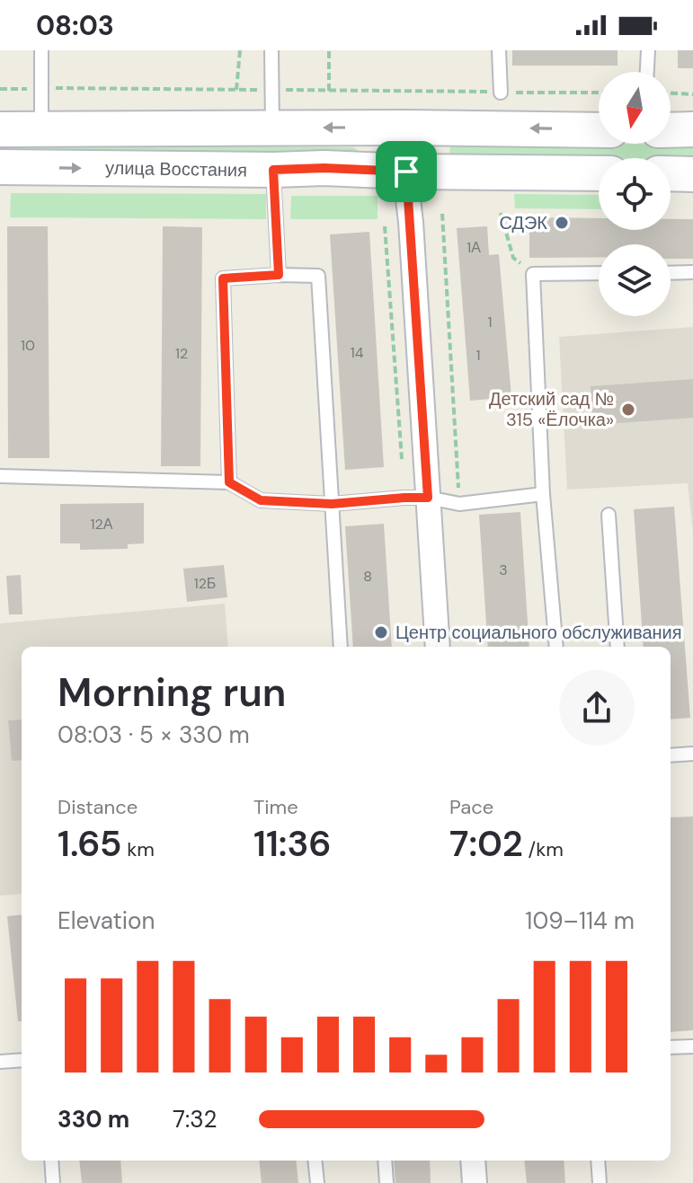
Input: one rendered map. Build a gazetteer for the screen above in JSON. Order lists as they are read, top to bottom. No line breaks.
{"streets":{"main road":["улица Восстания"]},"places":["СДЭК","Детский сад № 315 «Ёлочка»","Центр социального обслуживания"],"house_numbers":["1А","1","10","14","12","1","12А","3","8","12Б"],"north":"bottom","page":{"status":"08:03","heading":["Morning run","08:03 · 5 × 330 m"],"stats":[["Distance","1.65 km"],["Time","11:36"],["Pace","7:02 /km"]],"chart":["Elevation","109–114 m"],"list":[{"name":"330 m","note":"7:32"}]}}
